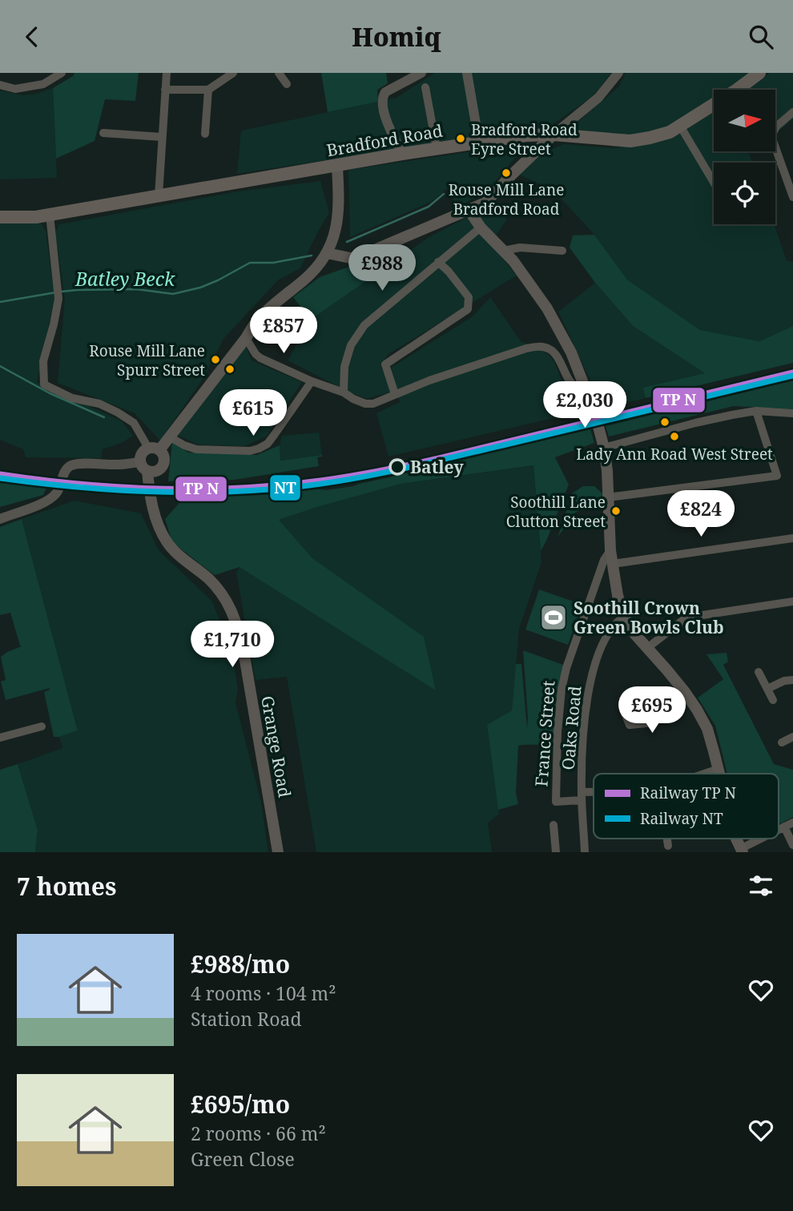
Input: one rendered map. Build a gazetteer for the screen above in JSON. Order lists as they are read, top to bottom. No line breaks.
{"streets":{"main road":["Bradford Road","Grange Road"],"street":["Oaks Road","France Street"]},"crossings":[["Oaks Road","France Street"]],"water":["Batley Beck"],"places":{"other":["Bradford Road Eyre Street","Rouse Mill Lane Bradford Road","Rouse Mill Lane Spurr Street","Lady Ann Road West Street","Batley","Soothill Lane Clutton Street"],"sports":["Soothill Crown Green Bowls Club"]},"lines":["rail line NT"],"legend":["Railway TP N","Railway NT"],"north":"right","page":{"header":"Homiq","price":["£988","£857","£2,030","£615","£824","£1,710","£695"],"heading":"7 homes","list":[{"name":"£988/mo","note":"4 rooms · 104 m² · Station Road"},{"name":"£695/mo","note":"2 rooms · 66 m² · Green Close"}]}}
